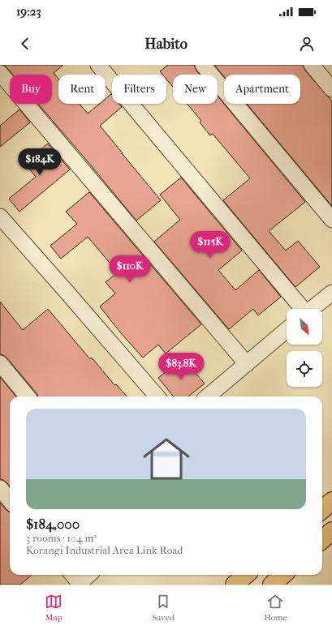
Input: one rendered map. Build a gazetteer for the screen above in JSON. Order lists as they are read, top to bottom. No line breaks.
{"north":"bottom right","page":{"status":"19:23","header":"Habito","chip":["Buy","Rent","Filters","New","Apartment"],"price":["$184K","$115K","$110K","$83.8K"],"list":[{"name":"$184,000","note":"3 rooms · 104 m² · Korangi Industrial Area Link Road"}],"tabs":["Map","Saved","Home"]}}
